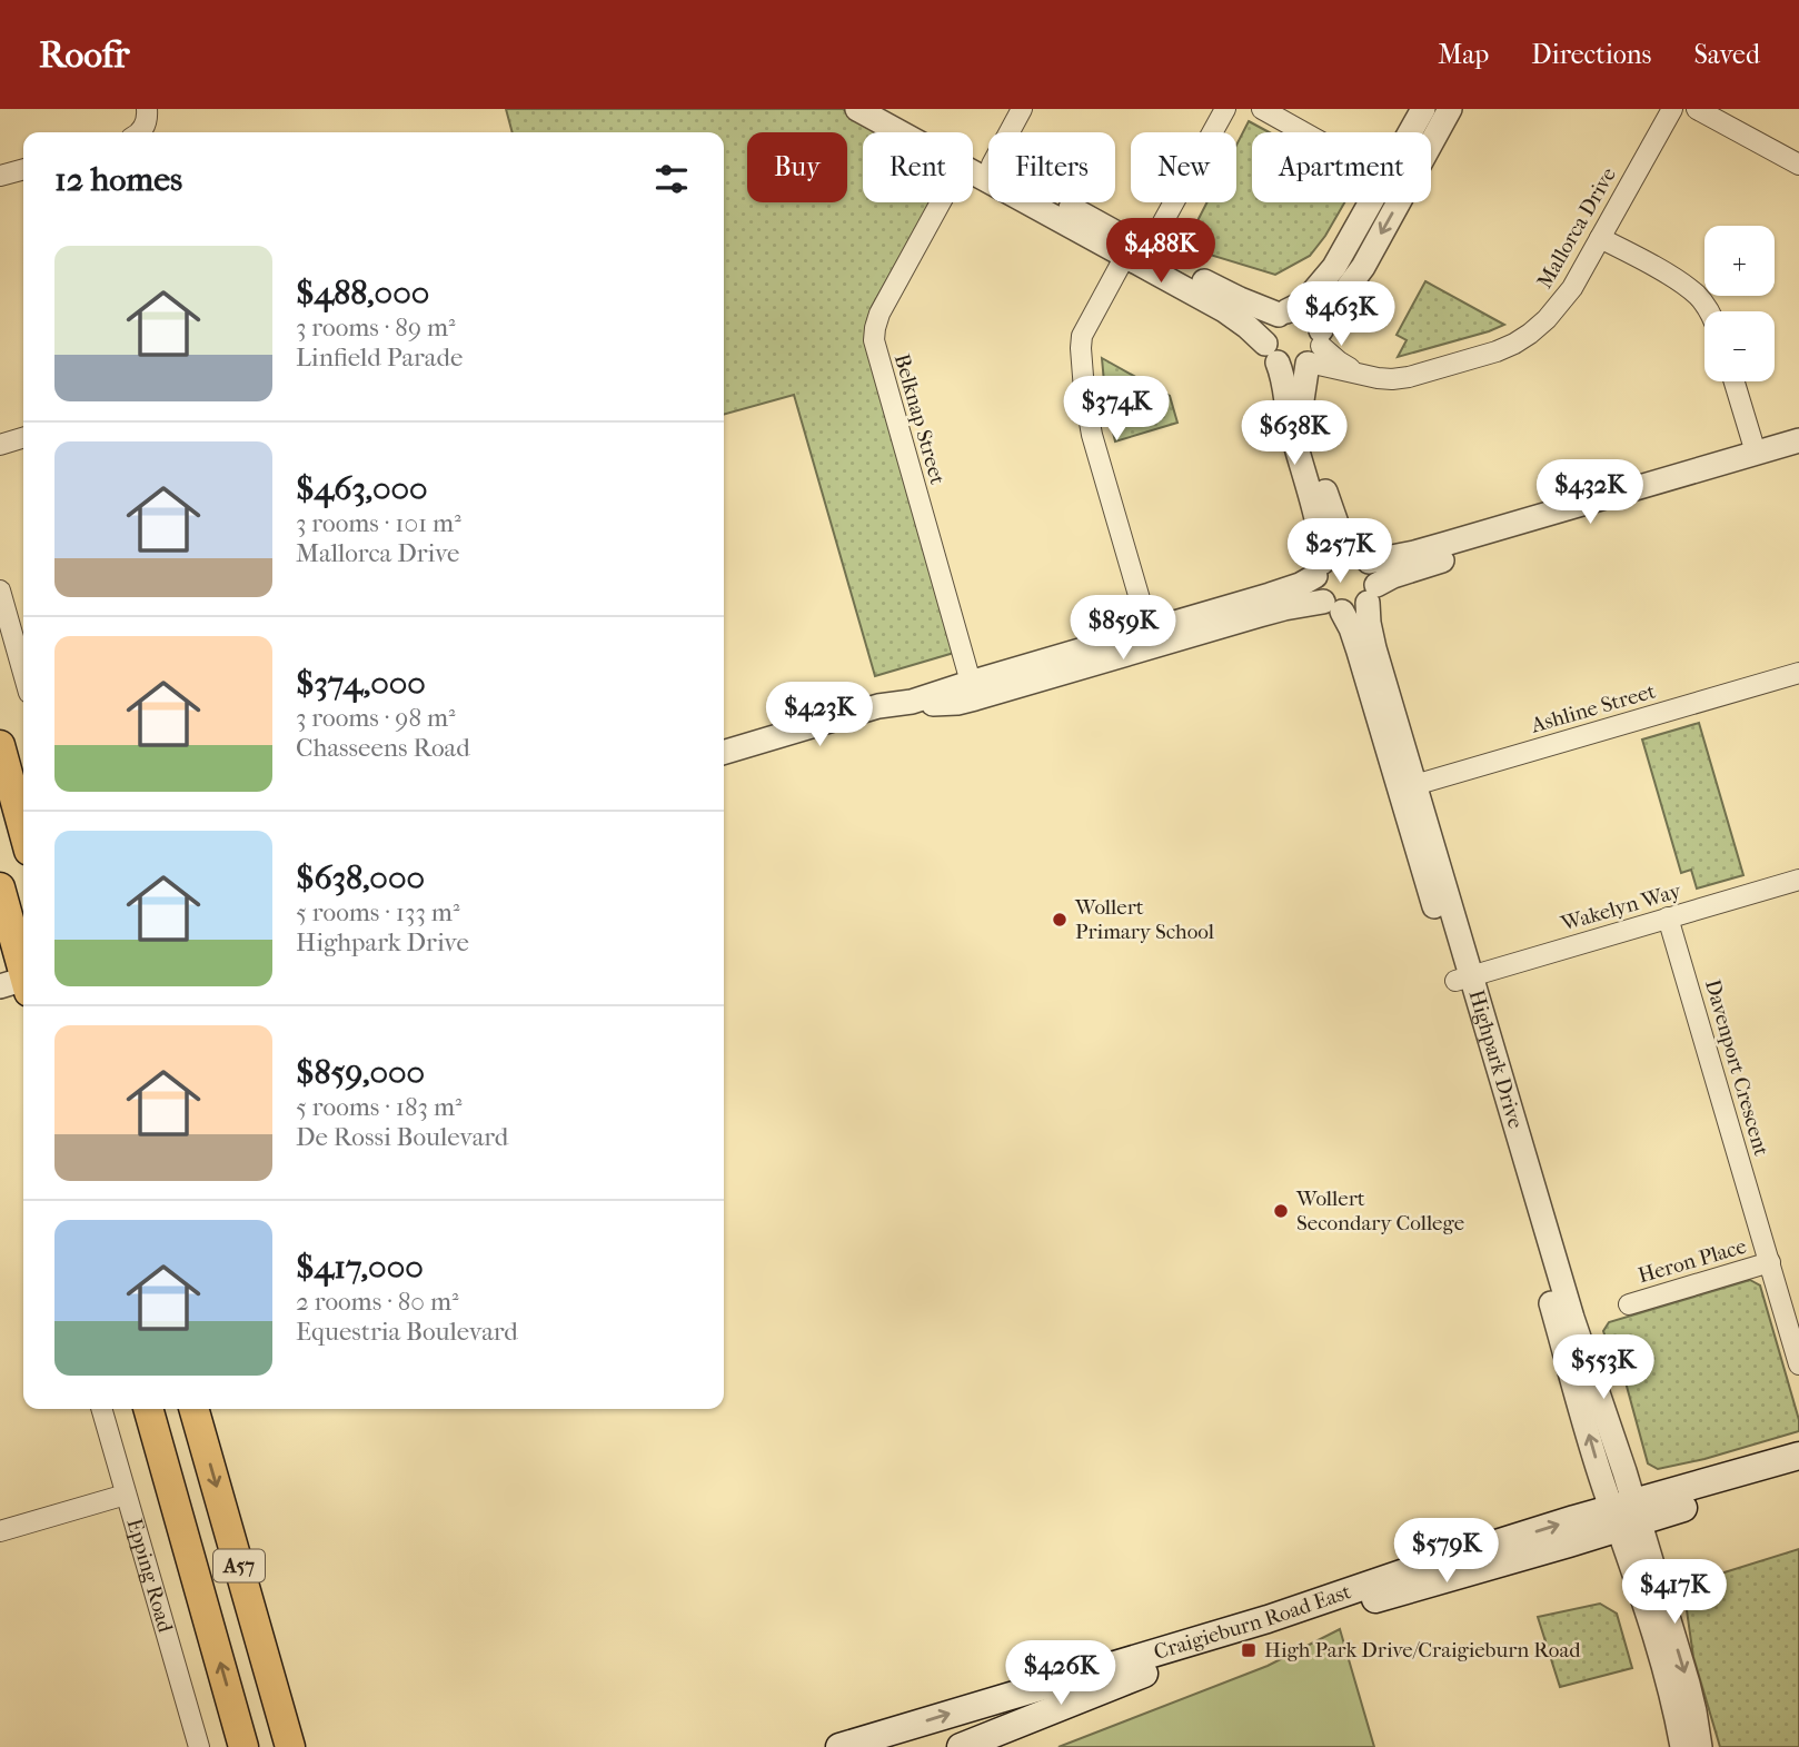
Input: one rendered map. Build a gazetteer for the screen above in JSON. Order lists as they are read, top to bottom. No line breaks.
{"streets":{"main road":["A57","Epping Road","Craigieburn Road East"],"street":["Mallorca Drive","Belknap Street","Ashline Street","Wakelyn Way","Highpark Drive","Davenport Crescent","Heron Place"]},"crossings":[["Ashline Street","Highpark Drive"],["Wakelyn Way","Highpark Drive"],["Wakelyn Way","Davenport Crescent"],["Highpark Drive","Craigieburn Road East"],["Davenport Crescent","Heron Place"]],"places":{"other":["Wollert Primary School","Wollert Secondary College"],"transit":["High Park Drive/Craigieburn Road"]},"page":{"header":"Roofr","nav":["Map","Directions","Saved"],"chip":["Buy","Rent","Filters","New","Apartment"],"heading":"12 homes","price":["$488K","$463K","$374K","$638K","$432K","$257K","$859K","$423K","$553K","$579K","$417K","$426K"],"map_buttons":["+","−"],"list":[{"name":"$488,000","note":"3 rooms · 89 m² · Linfield Parade"},{"name":"$463,000","note":"3 rooms · 101 m² · Mallorca Drive"},{"name":"$374,000","note":"3 rooms · 98 m² · Chasseens Road"},{"name":"$638,000","note":"5 rooms · 133 m² · Highpark Drive"},{"name":"$859,000","note":"5 rooms · 183 m² · De Rossi Boulevard"},{"name":"$417,000","note":"2 rooms · 80 m² · Equestria Boulevard"}]}}
